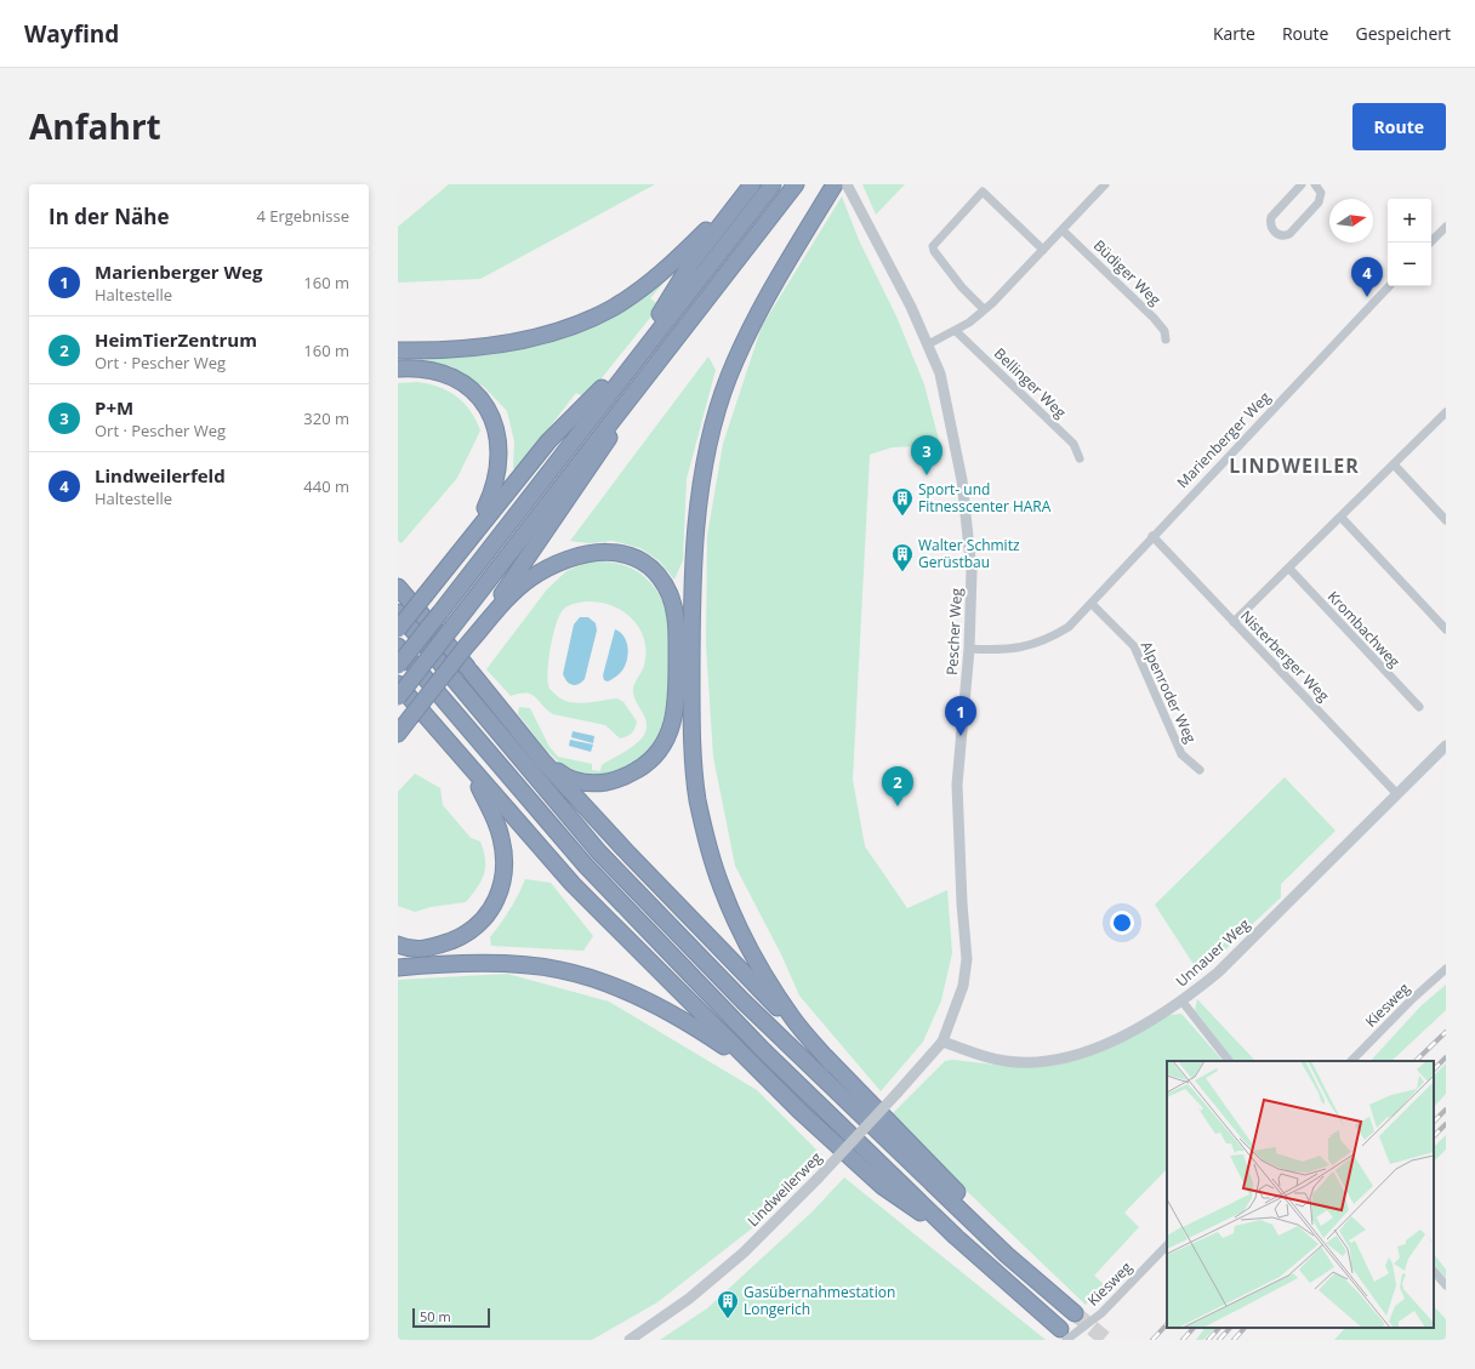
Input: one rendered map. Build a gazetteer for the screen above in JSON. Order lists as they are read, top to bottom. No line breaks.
{"streets":{"street":["Büdiger Weg","Bellinger Weg","Marienberger Weg","Krombachweg","Pescher Weg","Nisterberger Weg","Alpenroder Weg","Unnauer Weg","Kiesweg","Lindweilerweg"]},"crossings":[["Marienberger Weg","Pescher Weg"],["Marienberger Weg","Nisterberger Weg"],["Marienberger Weg","Alpenroder Weg"],["Pescher Weg","Unnauer Weg"],["Pescher Weg","Lindweilerweg"],["Nisterberger Weg","Unnauer Weg"],["Unnauer Weg","Lindweilerweg"]],"districts":["LINDWEILER"],"places":{"building":["Sport- und Fitnesscenter HARA","Walter Schmitz Gerüstbau","Gasübernahmestation Longerich"]},"scale_bar":"50 m","north":"right","page":{"header":"Wayfind","nav":["Karte","Route","Gespeichert"],"title":"Anfahrt","buttons":"Route","heading":["In der Nähe","4 Ergebnisse"],"map_buttons":["+","−"],"list":[{"mark":"1","name":"Marienberger Weg","note":"Haltestelle","value":"160 m"},{"mark":"2","name":"HeimTierZentrum","note":"Ort · Pescher Weg","value":"160 m"},{"mark":"3","name":"P+M","note":"Ort · Pescher Weg","value":"320 m"},{"mark":"4","name":"Lindweilerfeld","note":"Haltestelle","value":"440 m"}],"pins":["4","3","1","2"],"scale":"50 m"}}
